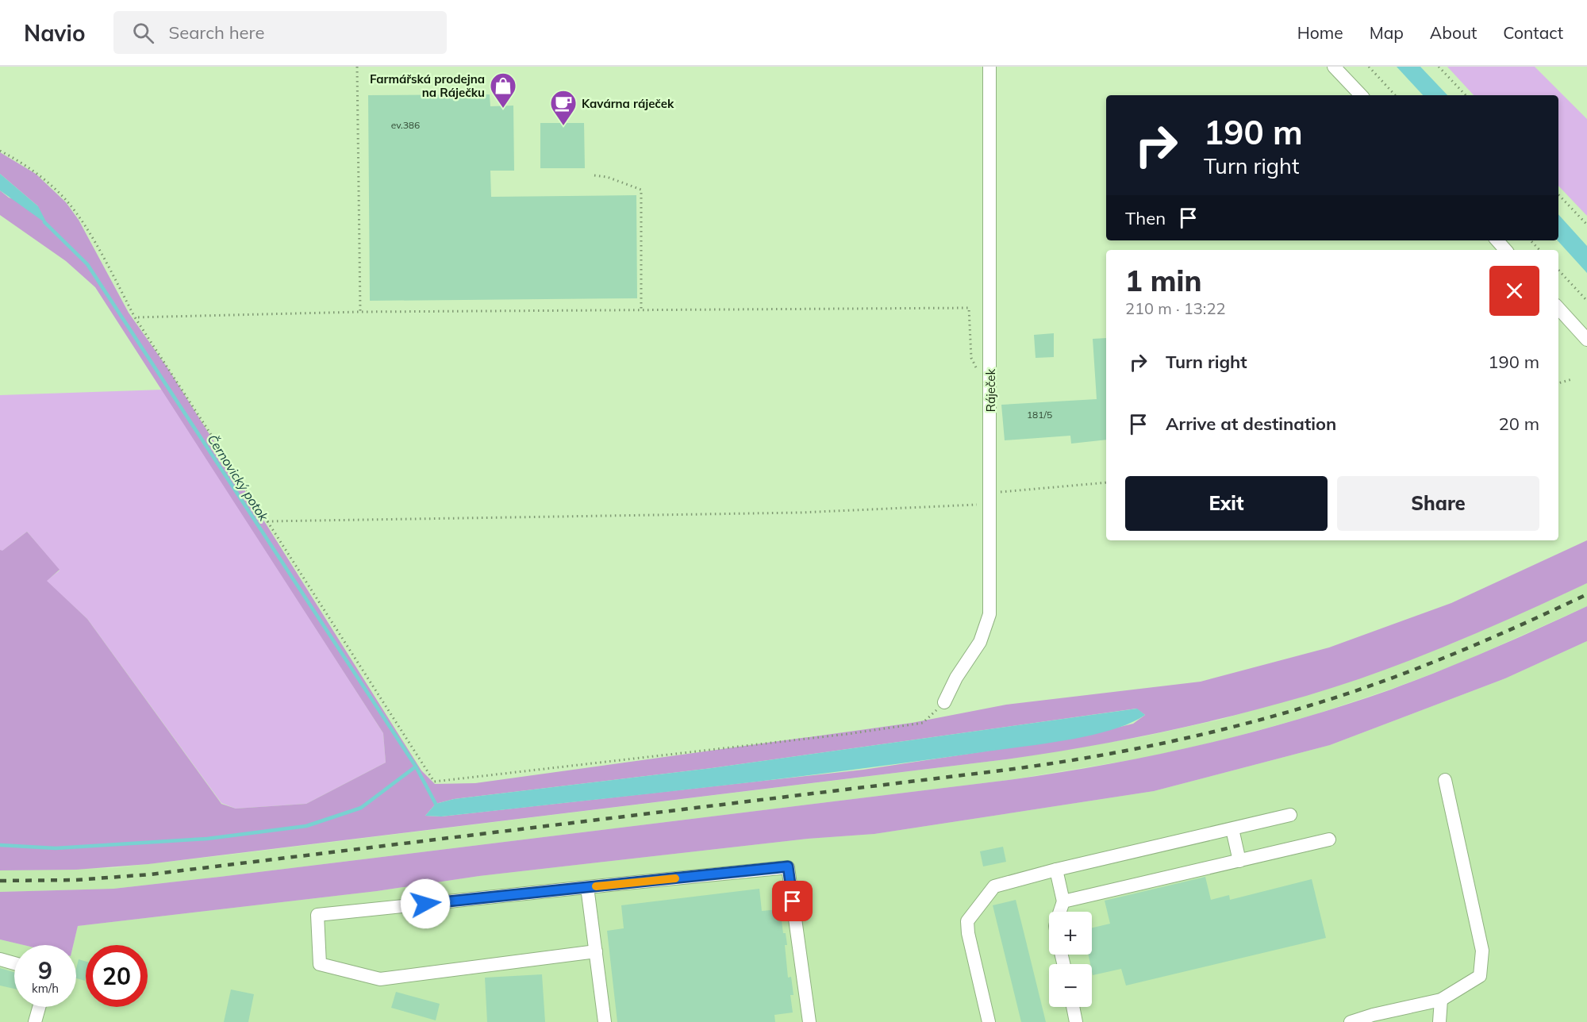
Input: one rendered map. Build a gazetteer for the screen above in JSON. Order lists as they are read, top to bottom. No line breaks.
{"streets":{"street":["Ráječek"]},"water":["Černovický potok"],"places":{"shop":["Farmářská prodejna na Ráječku"],"cafe":["Kavárna ráječek"]},"house_numbers":["ev.386","181/5"],"page":{"header":"Navio","search":"Search here","nav":["Home","Map","About","Contact"],"turn":["190 m","Turn right"],"then":"Then","heading":["1 min","210 m · 13:22"],"list":[{"name":"Turn right","value":"190 m"},{"name":"Arrive at destination","value":"20 m"}],"buttons":["Exit","Share"],"map_buttons":["+","−"],"speed":"9 km/h","limit":"20"}}
